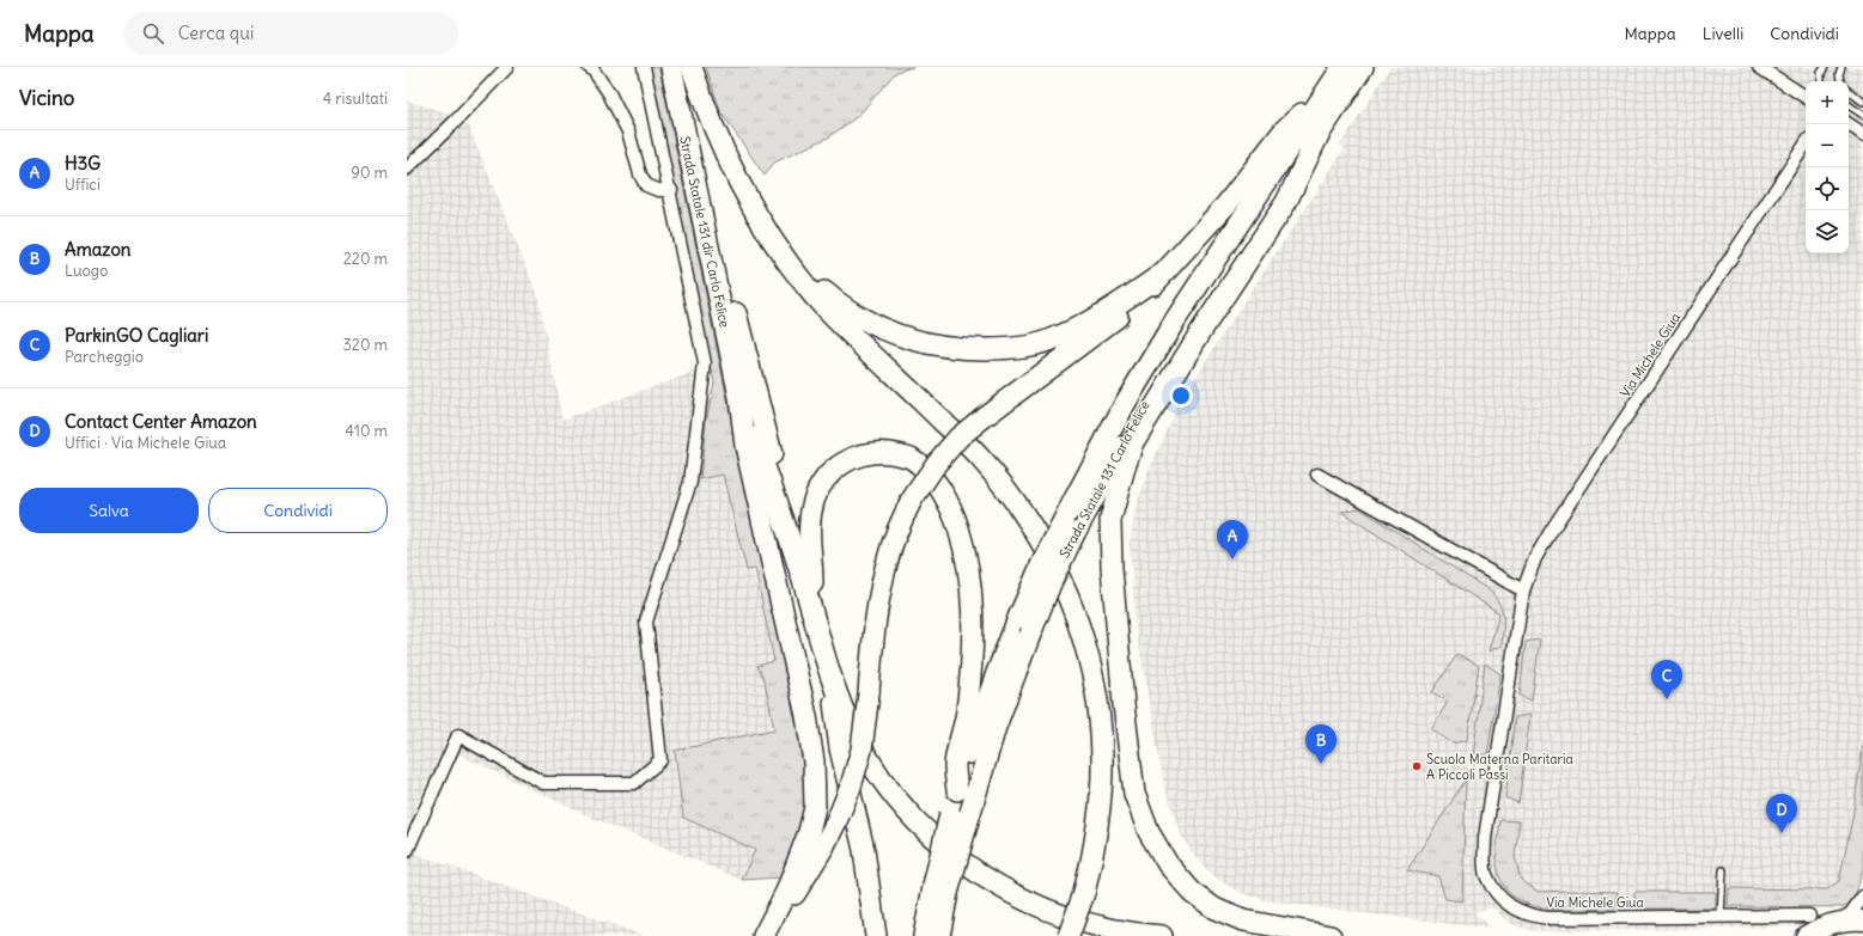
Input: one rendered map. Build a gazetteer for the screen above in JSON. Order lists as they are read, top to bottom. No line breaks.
{"streets":{"highway":["Strada Statale 131 dir Carlo Felice","Strada Statale 131 Carlo Felice"],"street":["Via Michele Giua"]},"places":["Scuola Materna Paritaria A Piccoli Passi"],"page":{"header":"Mappa","search":"Cerca qui","nav":["Mappa","Livelli","Condividi"],"heading":["Vicino","4 risultati"],"map_buttons":["+","−"],"list":[{"mark":"A","name":"H3G","note":"Uffici","value":"90 m"},{"mark":"B","name":"Amazon","note":"Luogo","value":"220 m"},{"mark":"C","name":"ParkinGO Cagliari","note":"Parcheggio","value":"320 m"},{"mark":"D","name":"Contact Center Amazon","note":"Uffici · Via Michele Giua","value":"410 m"}],"buttons":["Salva","Condividi"],"pins":["A","C","B","D"]}}
